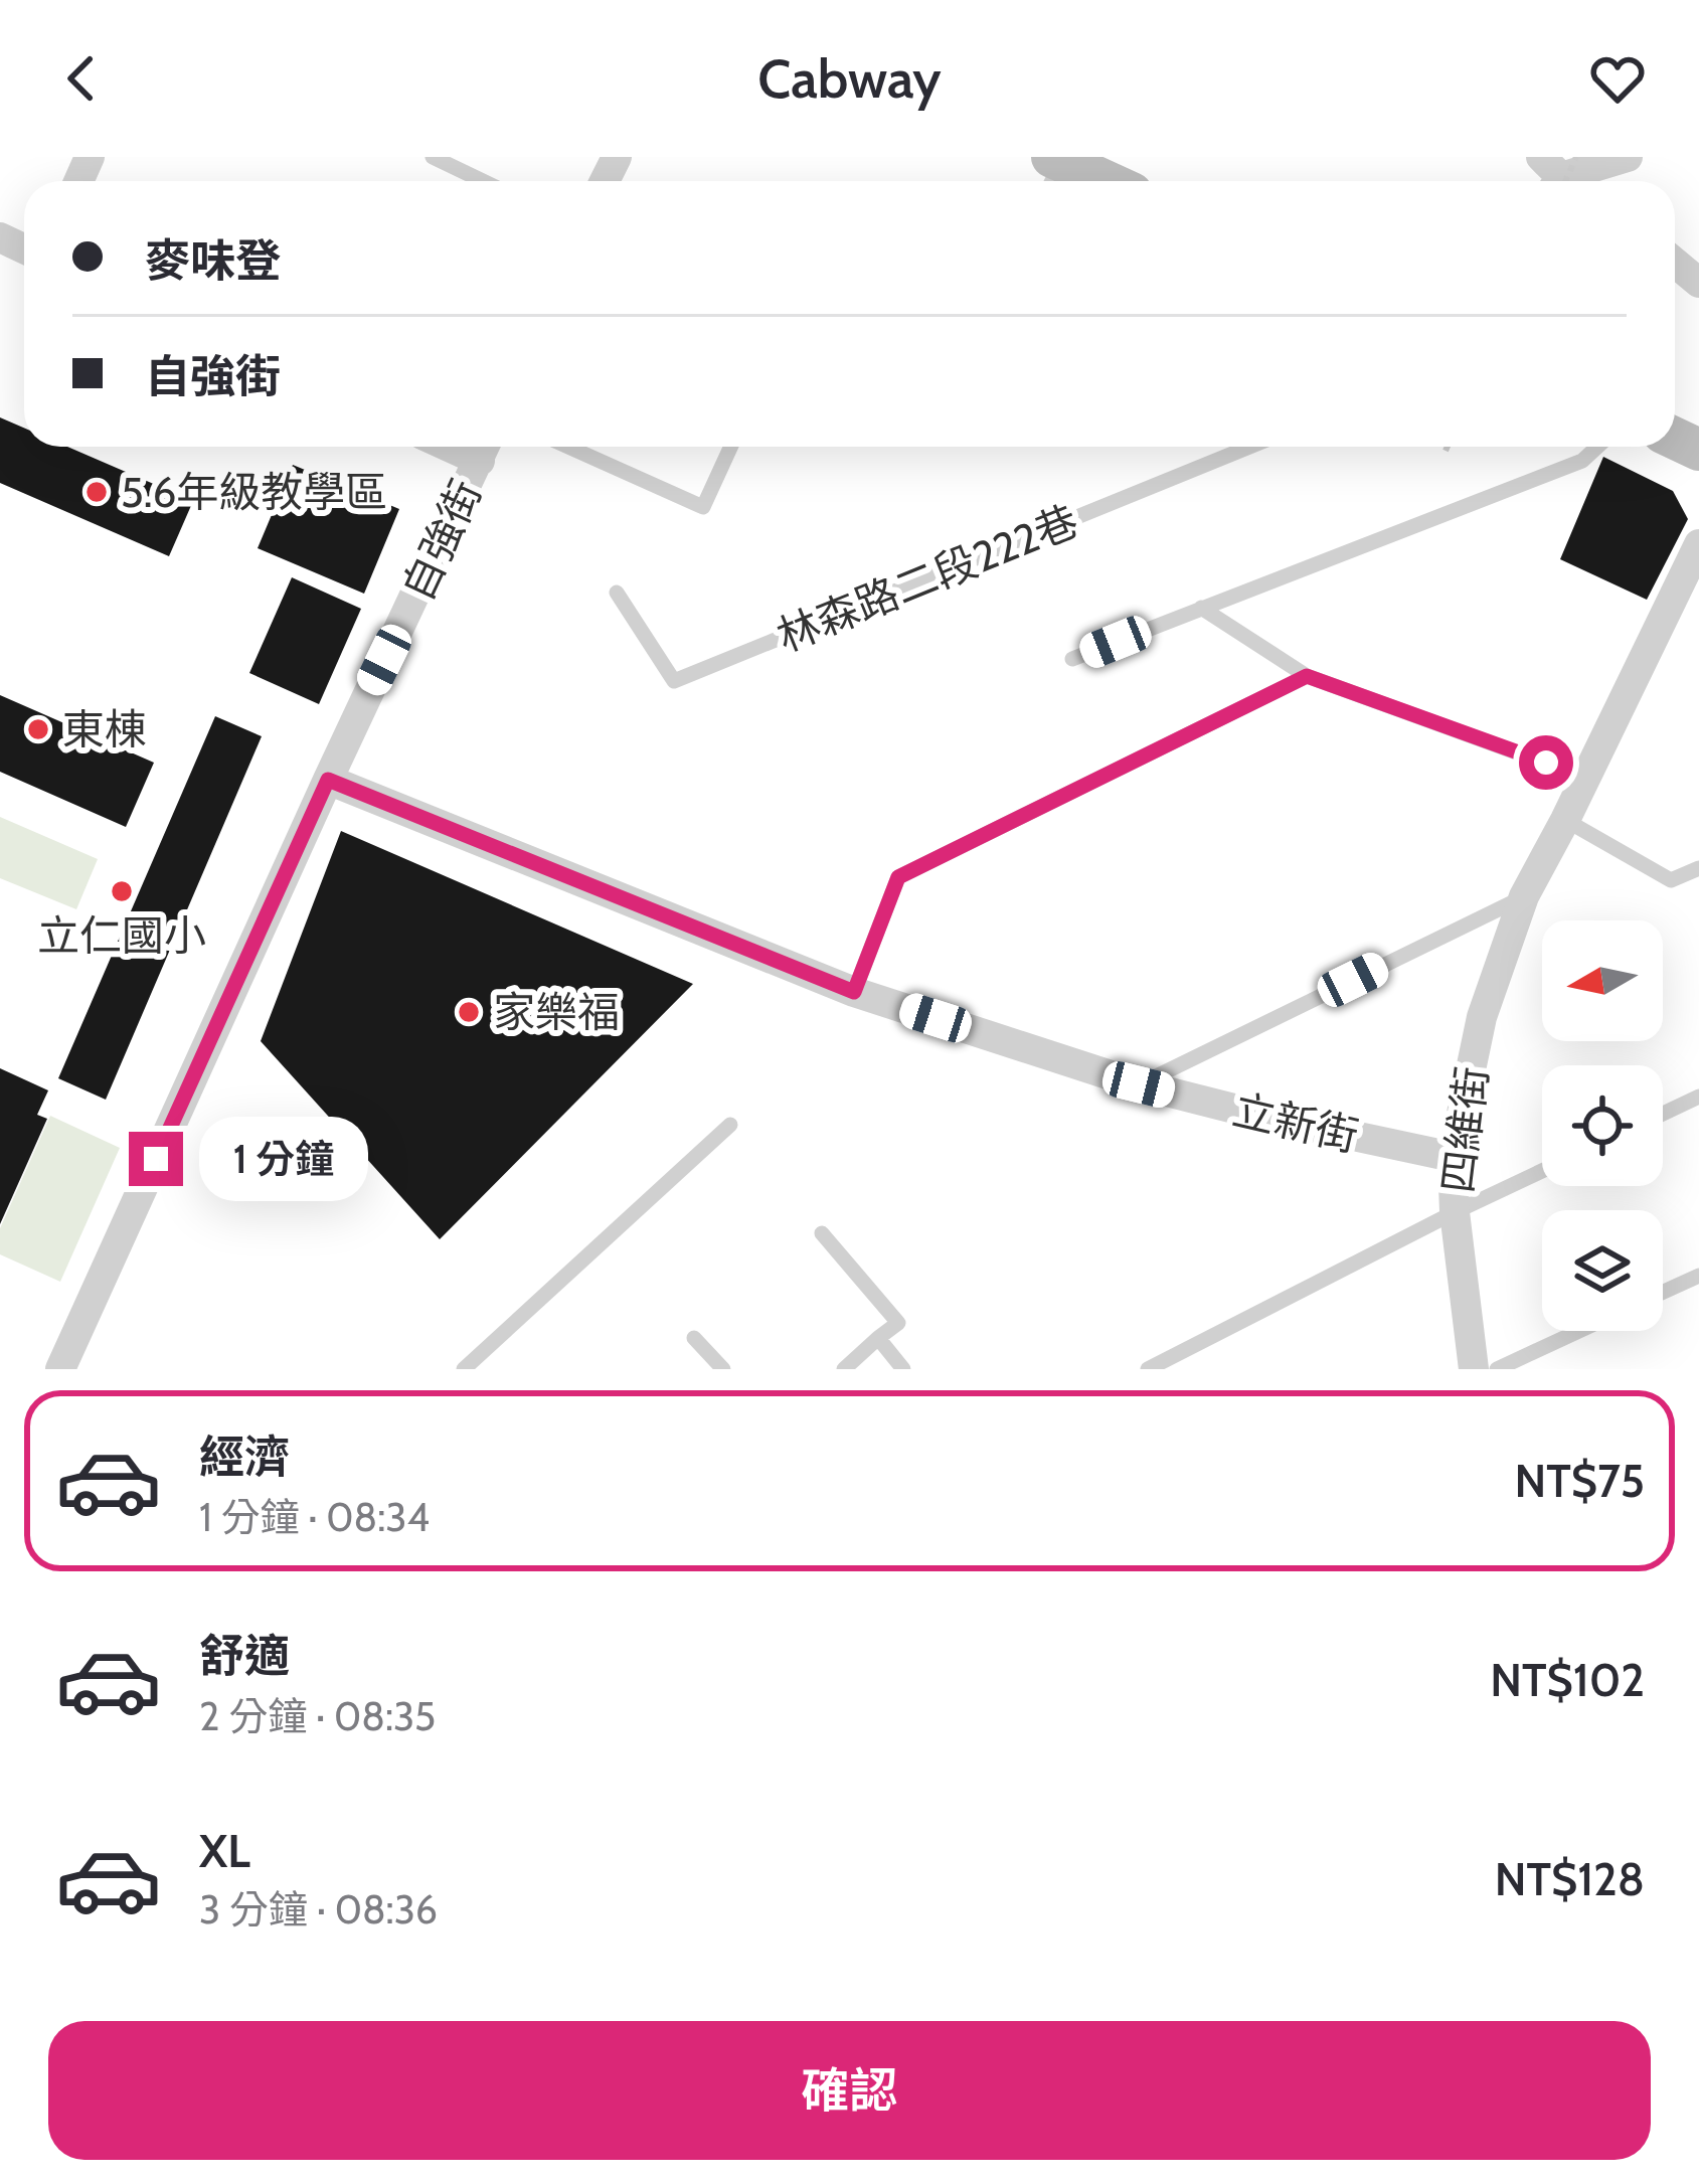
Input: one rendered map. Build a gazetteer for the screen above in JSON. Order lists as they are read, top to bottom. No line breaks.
{"streets":{"street":["自強街","立新街","四維街"],"lane":["林森路二段222巷"]},"crossings":[["自強街","立新街"],["立新街","四維街"]],"places":["5.6年級教學區","東棟","立仁國小","家樂福"],"north":"left","page":{"header":"Cabway","banner":["麥味登","自強街"],"bubble":"1 分鐘","list":[{"name":"經濟","note":"1 分鐘 · 08:34","value":"NT$75"},{"name":"舒適","note":"2 分鐘 · 08:35","value":"NT$102"},{"name":"XL","note":"3 分鐘 · 08:36","value":"NT$128"}],"buttons":"確認"}}
